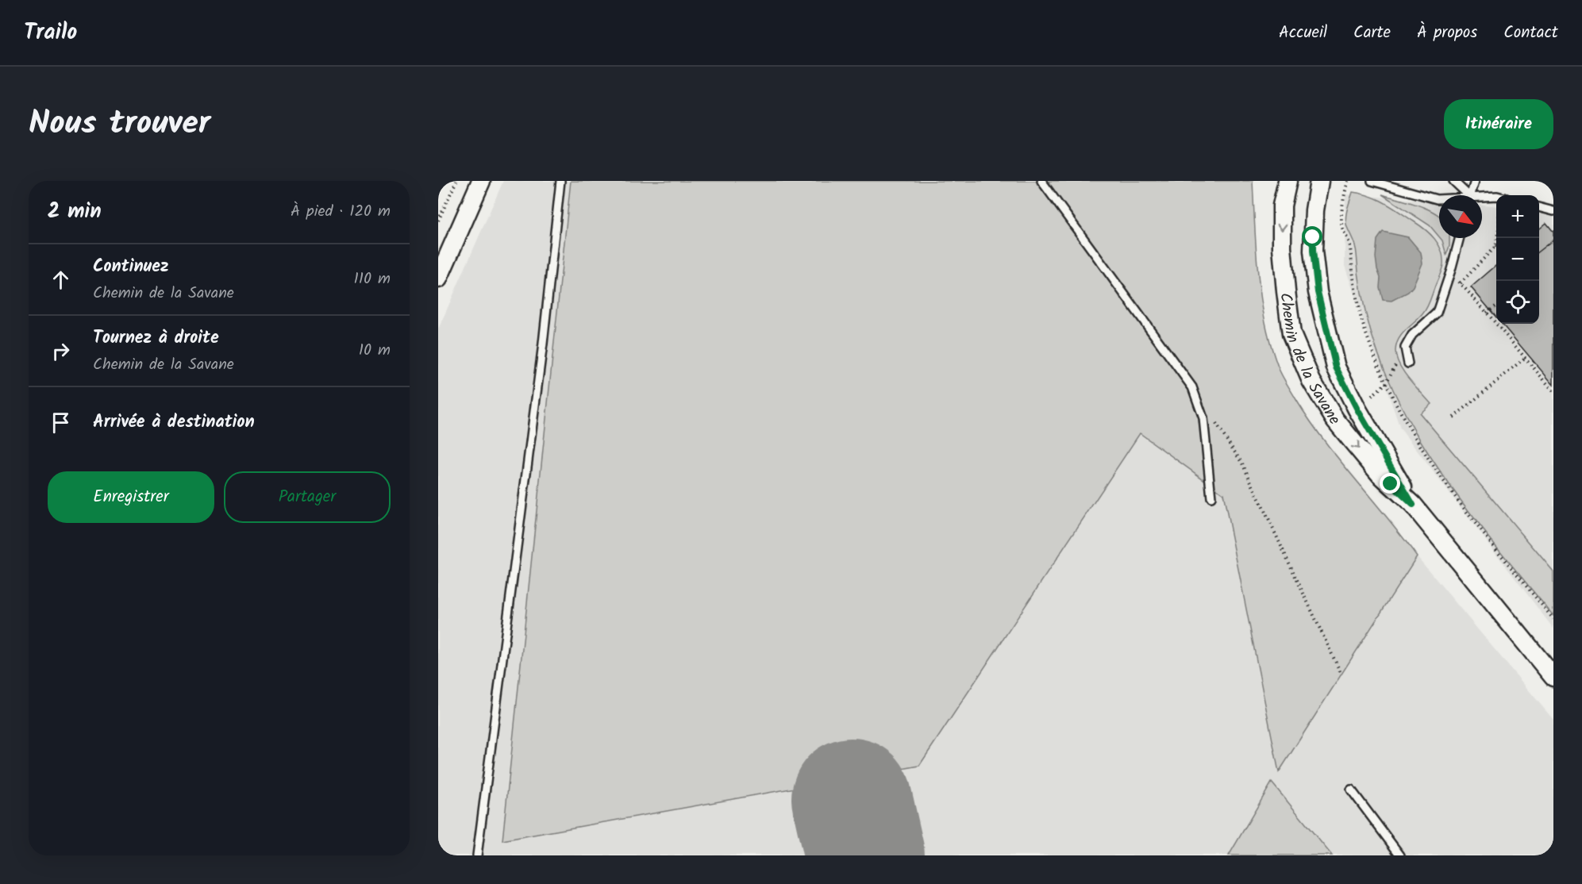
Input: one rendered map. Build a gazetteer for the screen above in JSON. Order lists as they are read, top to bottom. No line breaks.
{"streets":{"street":["Chemin de la Savane"]},"north":"bottom right","page":{"header":"Trailo","nav":["Accueil","Carte","À propos","Contact"],"title":"Nous trouver","buttons":["Itinéraire",["Enregistrer","Partager"]],"heading":["2 min","À pied · 120 m"],"map_buttons":["+","−"],"list":[["Continuez","Chemin de la Savane","110 m"],["Tournez à droite","Chemin de la Savane","10 m"],"Arrivée à destination"]}}
